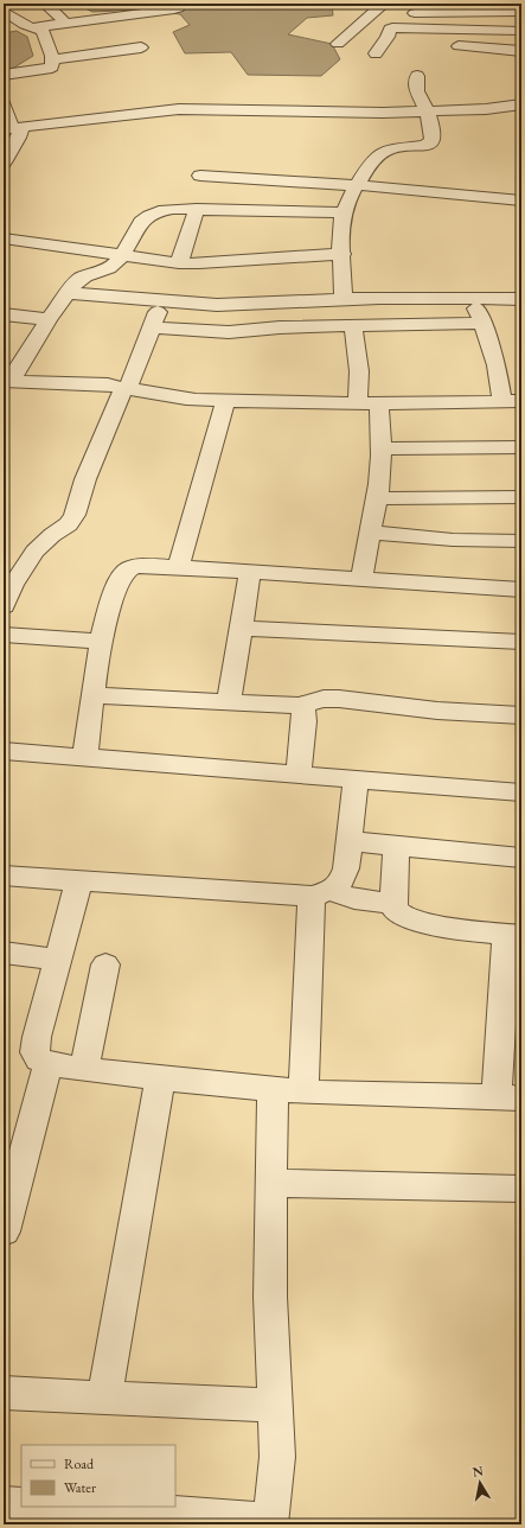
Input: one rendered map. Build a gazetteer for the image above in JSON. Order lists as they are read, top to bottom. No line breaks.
{"legend":["Road","Water"],"north":"top"}
